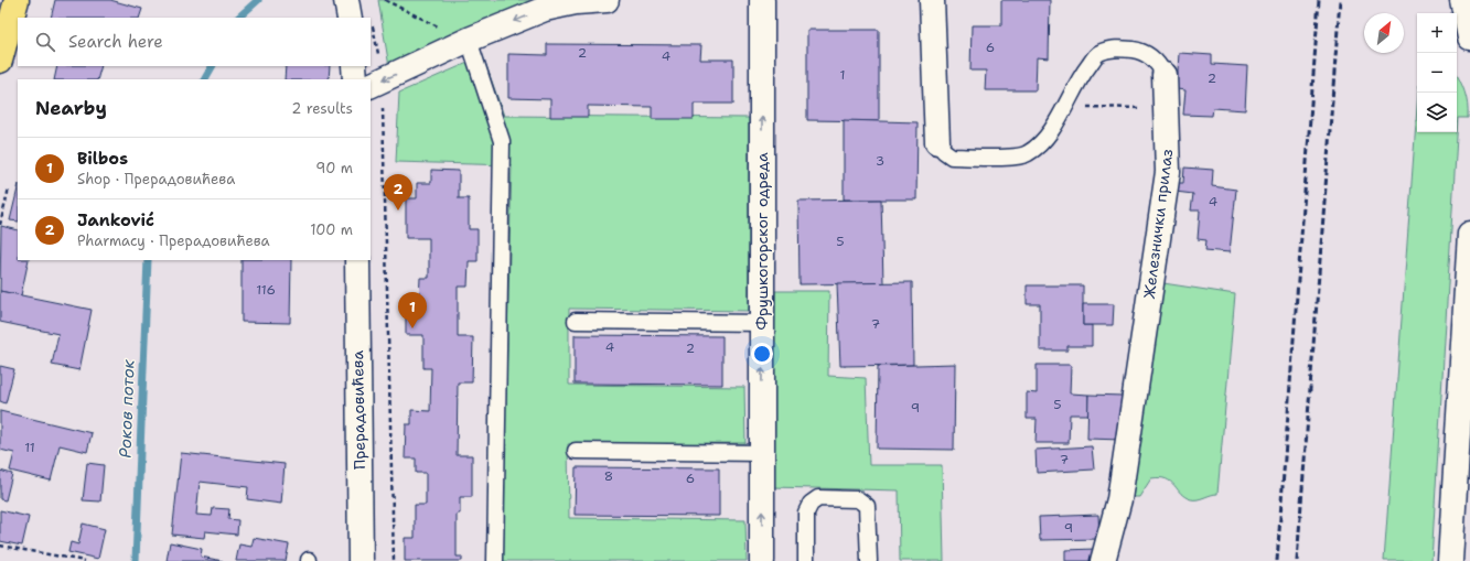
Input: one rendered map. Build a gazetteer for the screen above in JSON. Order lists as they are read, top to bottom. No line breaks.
{"streets":{"street":["Железнички прилаз","Фрушкогорског одреда","Прерадовићева"]},"one_way":["Фрушкогорског одреда"],"water":["Роков поток"],"house_numbers":["6","2","4","1","2","3","4","5","116","7","4","2","5","9","11","7","8","6","9"],"north":"top right","page":{"map_buttons":["+","−"],"search":"Search here","heading":["Nearby","2 results"],"list":[{"mark":"1","name":"Bilbos","note":"Shop · Прерадовићева","value":"90 m"},{"mark":"2","name":"Janković","note":"Pharmacy · Прерадовићева","value":"100 m"}],"pins":["2","1"]}}
